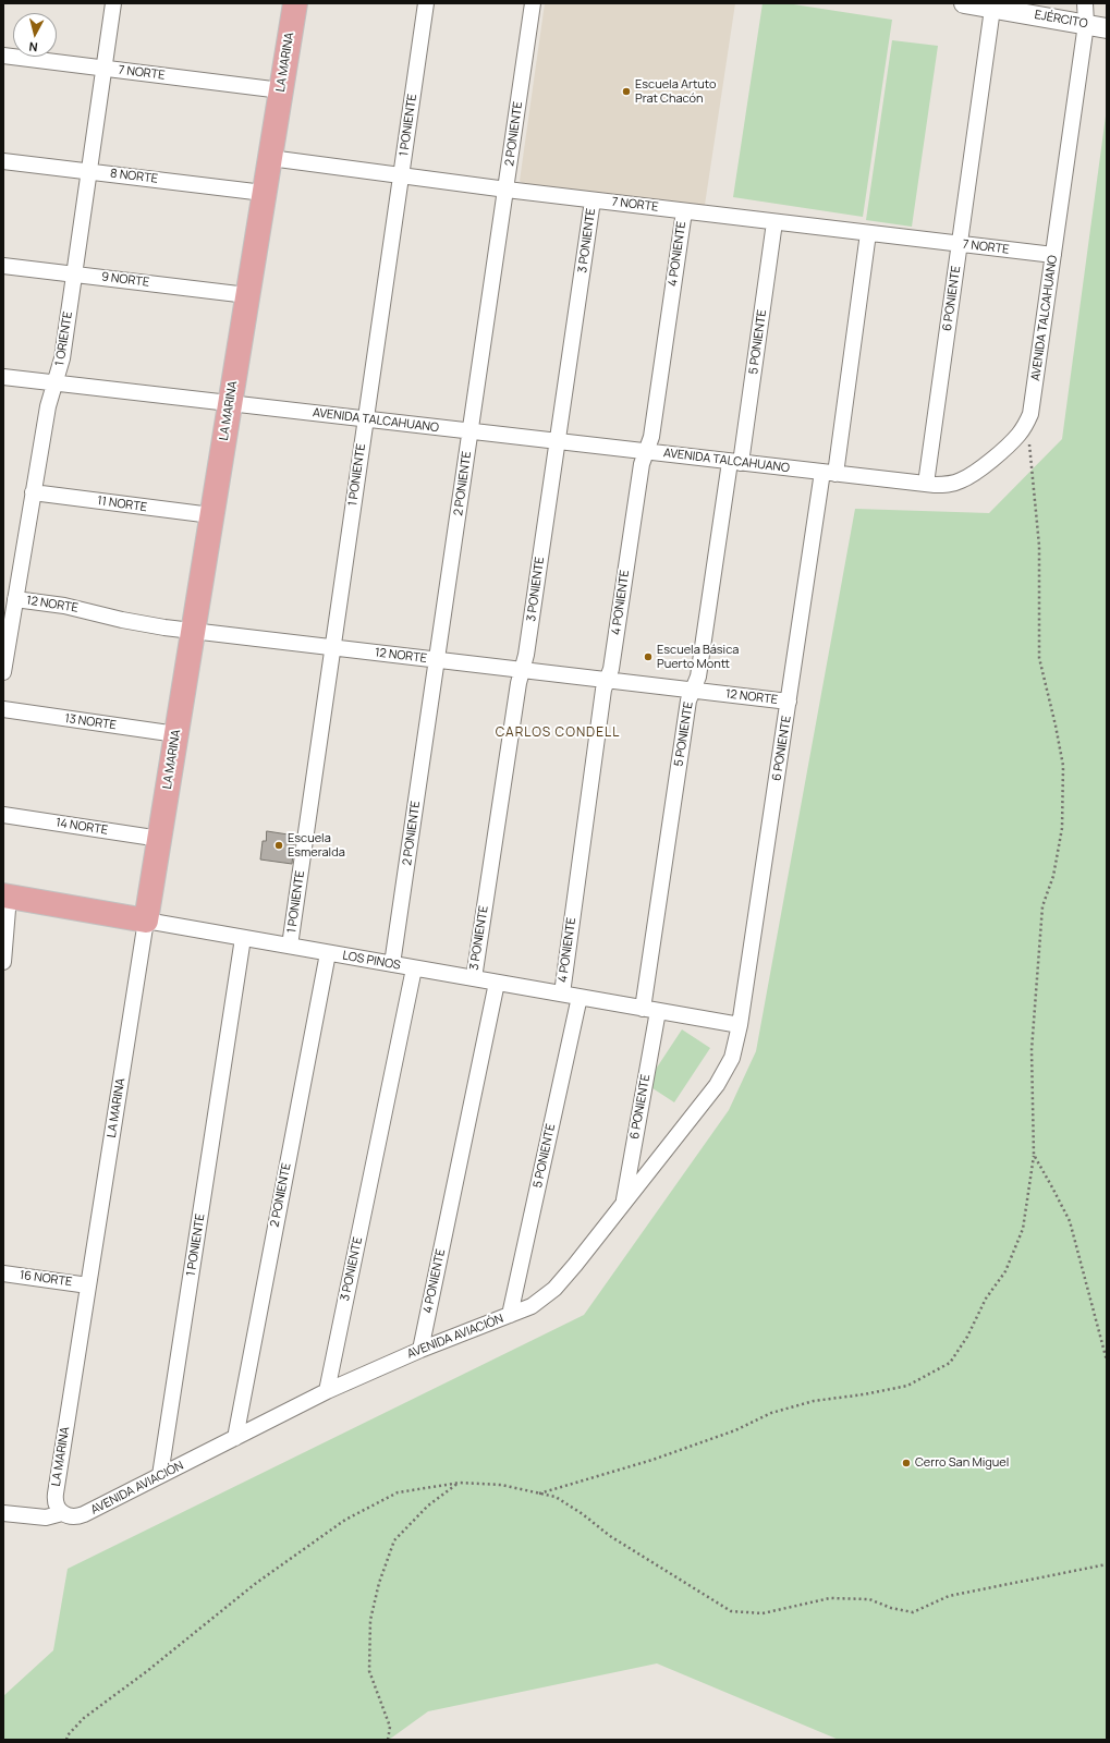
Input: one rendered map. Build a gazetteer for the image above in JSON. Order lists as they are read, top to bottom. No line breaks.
{"streets":{"main road":["LA MARINA","LOS PINOS"],"street":["EJÉRCITO","7 NORTE","1 PONIENTE","2 PONIENTE","8 NORTE","3 PONIENTE","4 PONIENTE","9 NORTE","6 PONIENTE","AVENIDA TALCAHUANO","1 ORIENTE","5 PONIENTE","11 NORTE","12 NORTE","13 NORTE","14 NORTE","16 NORTE","AVENIDA AVIACIÓN"]},"crossings":[["EJÉRCITO","6 PONIENTE"],["EJÉRCITO","AVENIDA TALCAHUANO"],["LA MARINA","7 NORTE"],["LA MARINA","8 NORTE"],["LA MARINA","9 NORTE"],["LA MARINA","AVENIDA TALCAHUANO"],["LA MARINA","11 NORTE"],["LA MARINA","12 NORTE"],["LA MARINA","13 NORTE"],["LA MARINA","14 NORTE"],["LA MARINA","LOS PINOS"],["LA MARINA","16 NORTE"],["LA MARINA","AVENIDA AVIACIÓN"],["7 NORTE","1 PONIENTE"],["7 NORTE","2 PONIENTE"],["7 NORTE","3 PONIENTE"],["7 NORTE","4 PONIENTE"],["7 NORTE","6 PONIENTE"],["7 NORTE","AVENIDA TALCAHUANO"],["7 NORTE","1 ORIENTE"],["7 NORTE","5 PONIENTE"],["1 PONIENTE","AVENIDA TALCAHUANO"],["1 PONIENTE","12 NORTE"],["1 PONIENTE","LOS PINOS"],["1 PONIENTE","AVENIDA AVIACIÓN"],["2 PONIENTE","AVENIDA TALCAHUANO"],["2 PONIENTE","12 NORTE"],["2 PONIENTE","LOS PINOS"],["2 PONIENTE","AVENIDA AVIACIÓN"],["8 NORTE","1 ORIENTE"],["3 PONIENTE","AVENIDA TALCAHUANO"],["3 PONIENTE","12 NORTE"],["3 PONIENTE","LOS PINOS"],["3 PONIENTE","AVENIDA AVIACIÓN"],["4 PONIENTE","AVENIDA TALCAHUANO"],["4 PONIENTE","12 NORTE"],["4 PONIENTE","LOS PINOS"],["4 PONIENTE","AVENIDA AVIACIÓN"],["9 NORTE","1 ORIENTE"],["6 PONIENTE","AVENIDA TALCAHUANO"],["6 PONIENTE","5 PONIENTE"],["6 PONIENTE","12 NORTE"],["6 PONIENTE","LOS PINOS"],["6 PONIENTE","AVENIDA AVIACIÓN"],["AVENIDA TALCAHUANO","1 ORIENTE"],["AVENIDA TALCAHUANO","5 PONIENTE"],["1 ORIENTE","11 NORTE"],["1 ORIENTE","12 NORTE"],["5 PONIENTE","12 NORTE"],["5 PONIENTE","LOS PINOS"],["5 PONIENTE","AVENIDA AVIACIÓN"],["LOS PINOS","AVENIDA AVIACIÓN"]],"districts":["CARLOS CONDELL"],"places":["Escuela Artuto Prat Chacón","Escuela Básica Puerto Montt","Escuela Esmeralda","Cerro San Miguel"],"north":"bottom"}
